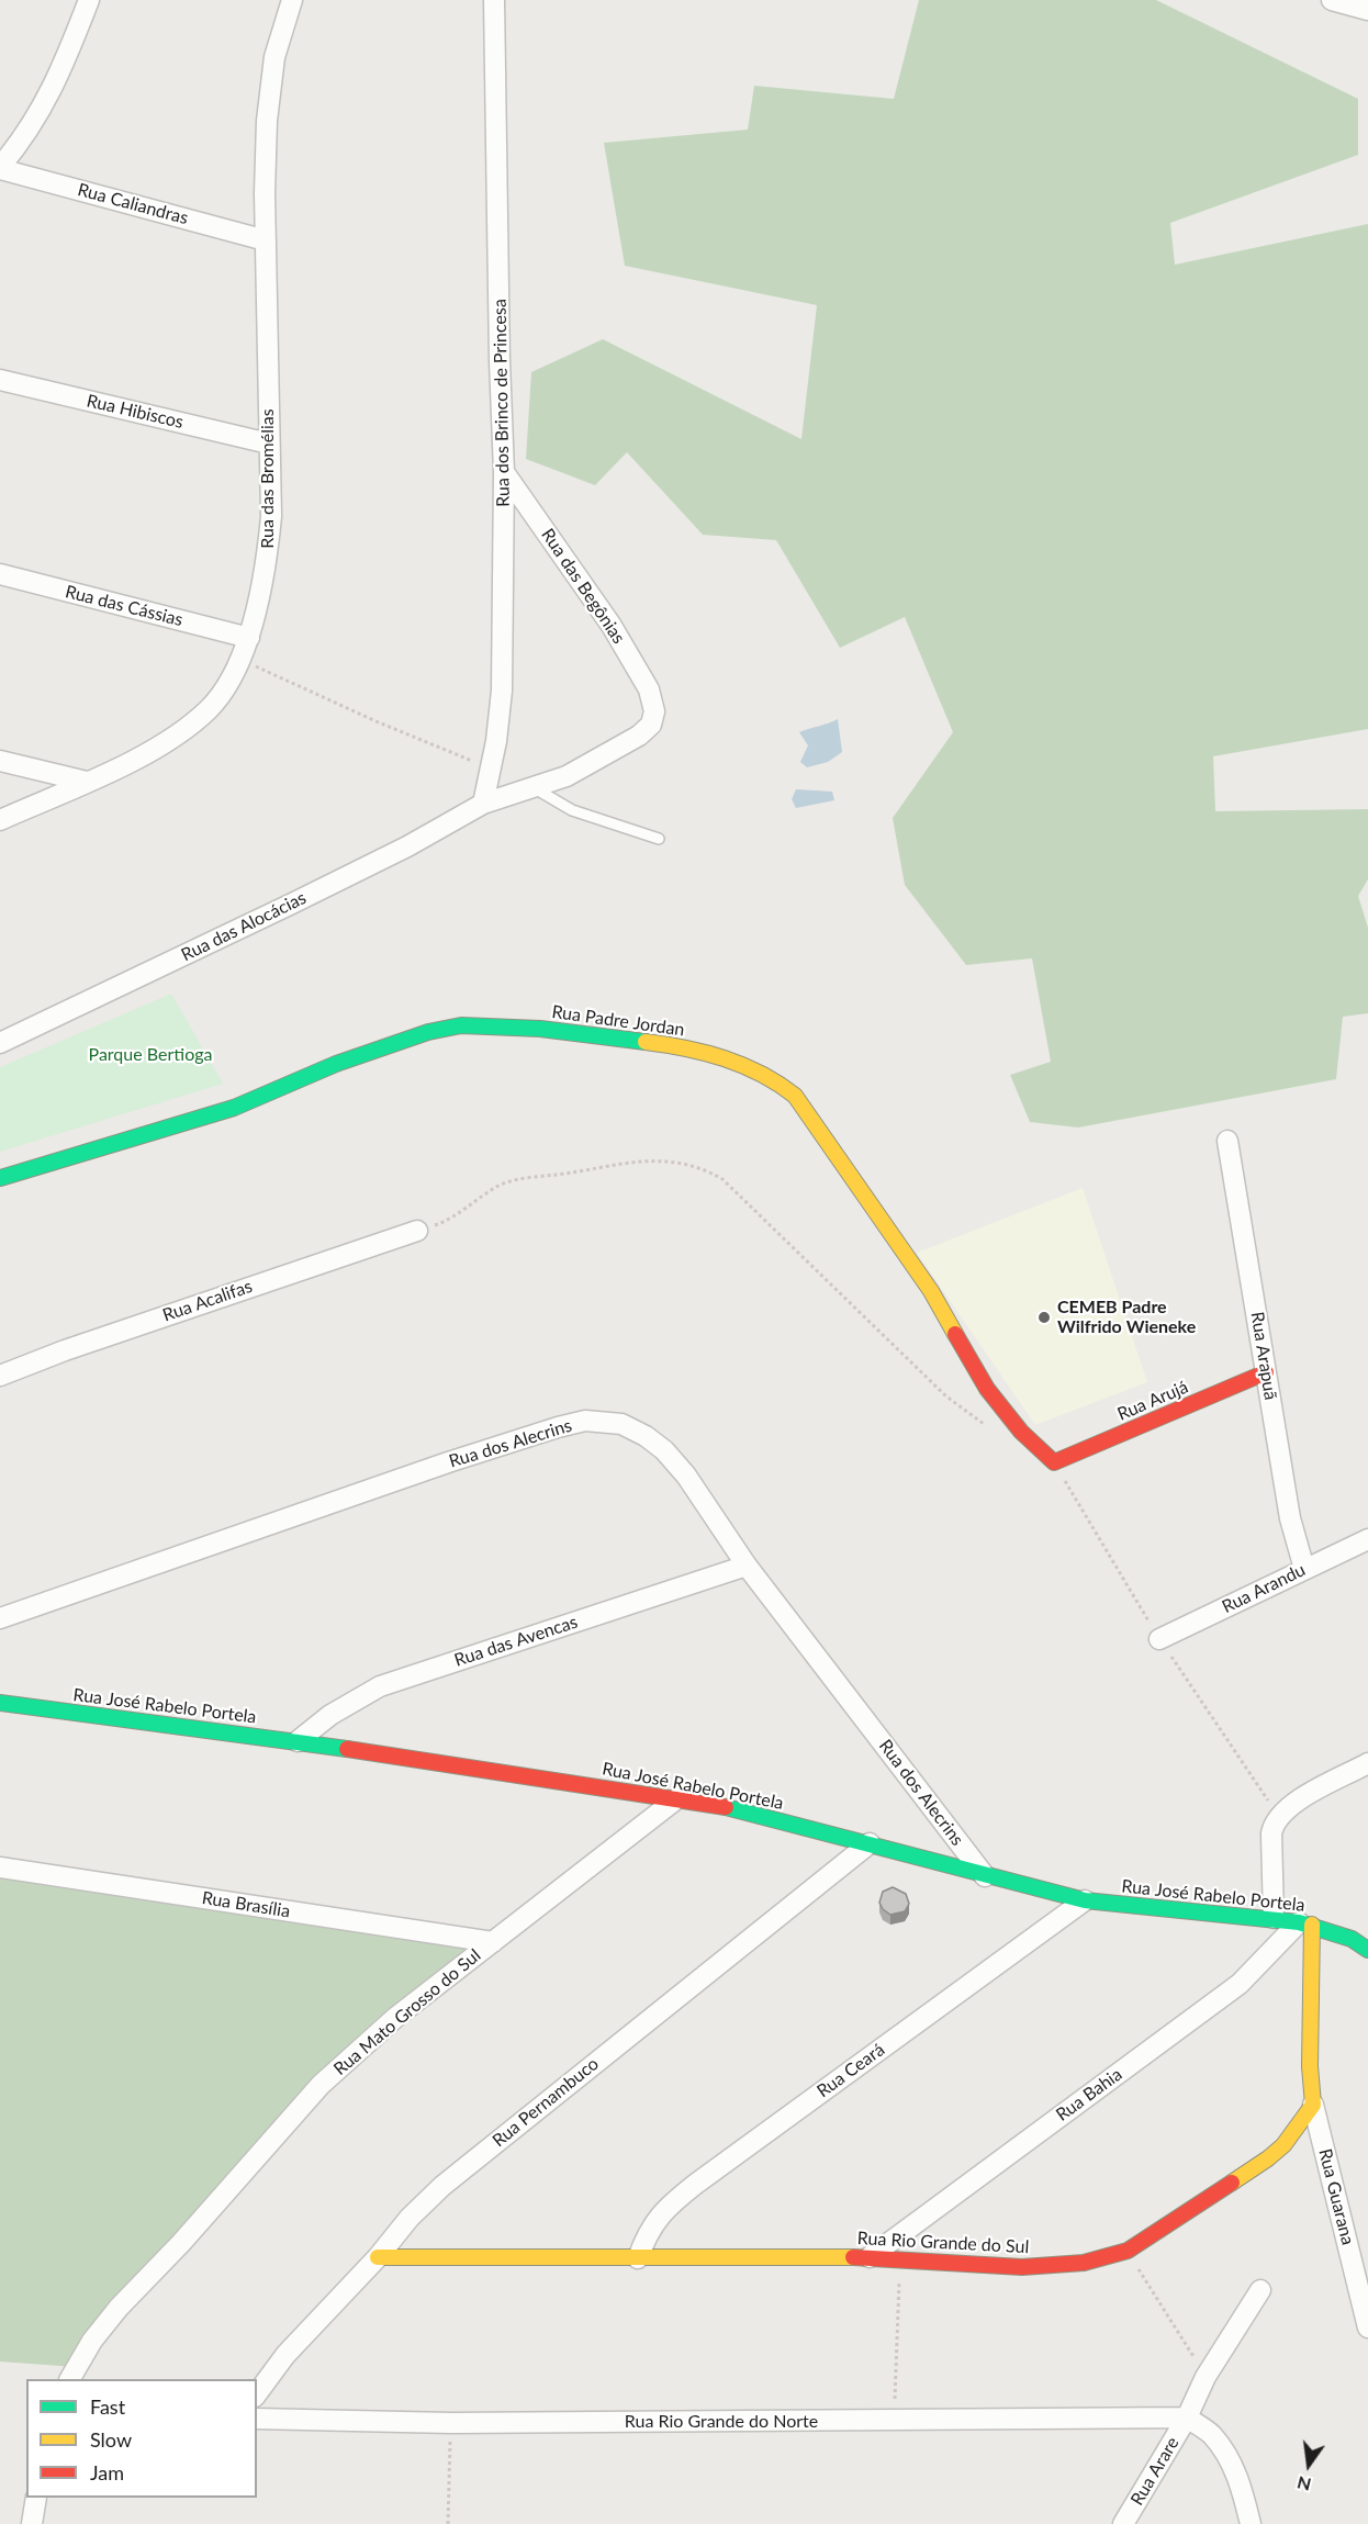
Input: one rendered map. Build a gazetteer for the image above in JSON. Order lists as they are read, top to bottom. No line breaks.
{"streets":{"street":["Rua Caliandras","Rua dos Brinco de Princesa","Rua Hibiscos","Rua das Bromélias","Rua das Begônias","Rua das Cássias","Rua das Alocácias","Rua Padre Jordan","Rua Acalifas","Rua Arapuã","Rua Arujá","Rua dos Alecrins","Rua Arandu","Rua das Avencas","Rua José Rabelo Portela","Rua Brasília","Rua Mato Grosso do Sul","Rua Ceará","Rua Bahia","Rua Pernambuco","Rua Guarana","Rua Rio Grande do Sul","Rua Rio Grande do Norte","Rua Arare"]},"crossings":[["Rua Caliandras","Rua das Bromélias"],["Rua dos Brinco de Princesa","Rua das Begônias"],["Rua dos Brinco de Princesa","Rua das Alocácias"],["Rua Hibiscos","Rua das Bromélias"],["Rua das Bromélias","Rua das Cássias"],["Rua Padre Jordan","Rua Arujá"],["Rua Arapuã","Rua Arujá"],["Rua Arapuã","Rua Arandu"],["Rua dos Alecrins","Rua das Avencas"],["Rua dos Alecrins","Rua José Rabelo Portela"],["Rua das Avencas","Rua José Rabelo Portela"],["Rua José Rabelo Portela","Rua Mato Grosso do Sul"],["Rua José Rabelo Portela","Rua Ceará"],["Rua José Rabelo Portela","Rua Bahia"],["Rua José Rabelo Portela","Rua Pernambuco"],["Rua Brasília","Rua Mato Grosso do Sul"],["Rua Ceará","Rua Rio Grande do Sul"],["Rua Bahia","Rua Rio Grande do Sul"],["Rua Pernambuco","Rua Rio Grande do Sul"],["Rua Guarana","Rua Rio Grande do Sul"],["Rua Rio Grande do Norte","Rua Arare"]],"parks":["Parque Bertioga"],"places":["CEMEB Padre Wilfrido Wieneke"],"legend":["Fast","Slow","Jam"],"north":"bottom"}
